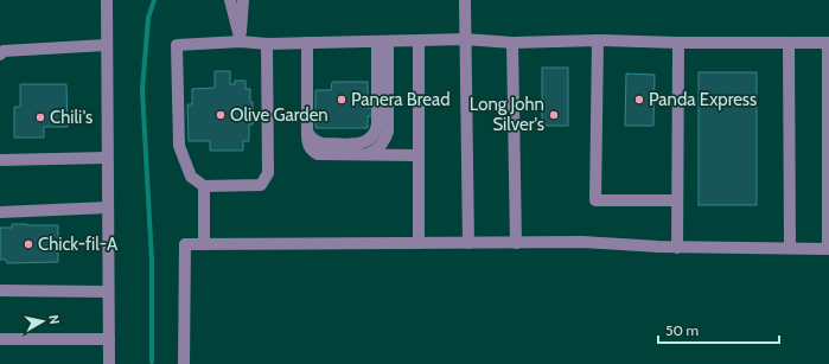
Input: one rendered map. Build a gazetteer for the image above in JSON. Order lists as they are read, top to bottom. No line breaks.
{"places":["Panera Bread","Panda Express","Olive Garden","Long John Silver's","Chili's","Chick-fil-A"],"scale_bar":"50 m","north":"right"}
